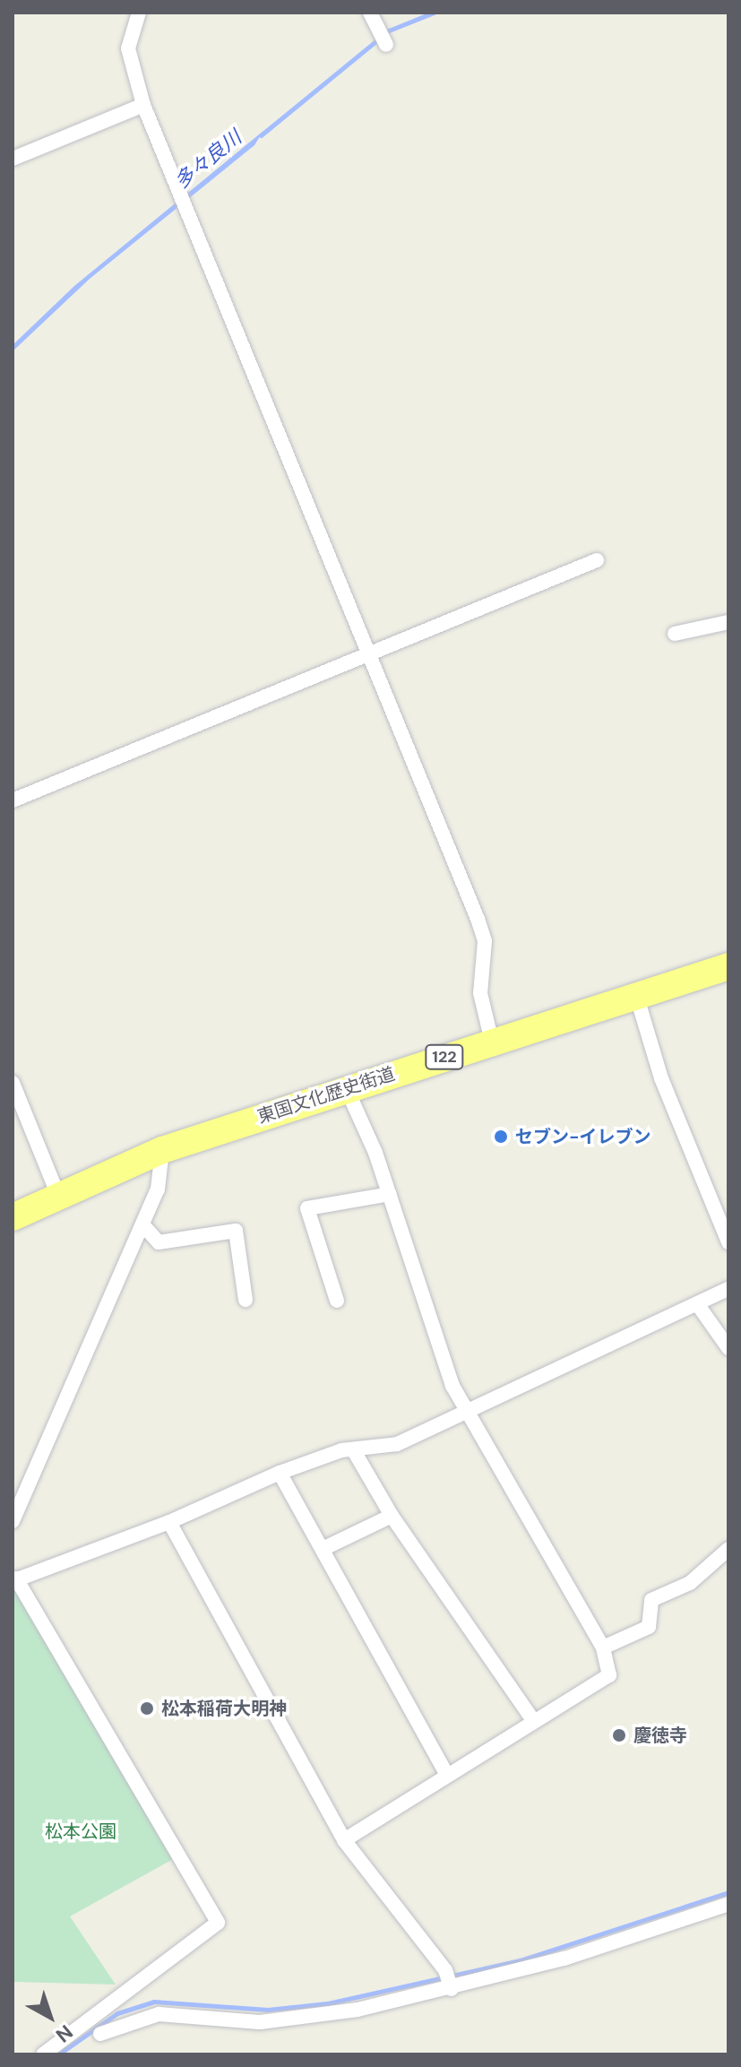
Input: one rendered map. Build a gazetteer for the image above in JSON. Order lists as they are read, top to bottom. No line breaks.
{"streets":{"highway":["122","東国文化歴史街道"]},"water":["多々良川"],"parks":["松本公園"],"places":["セブン-イレブン","松本稲荷大明神","慶徳寺"],"north":"bottom right"}
